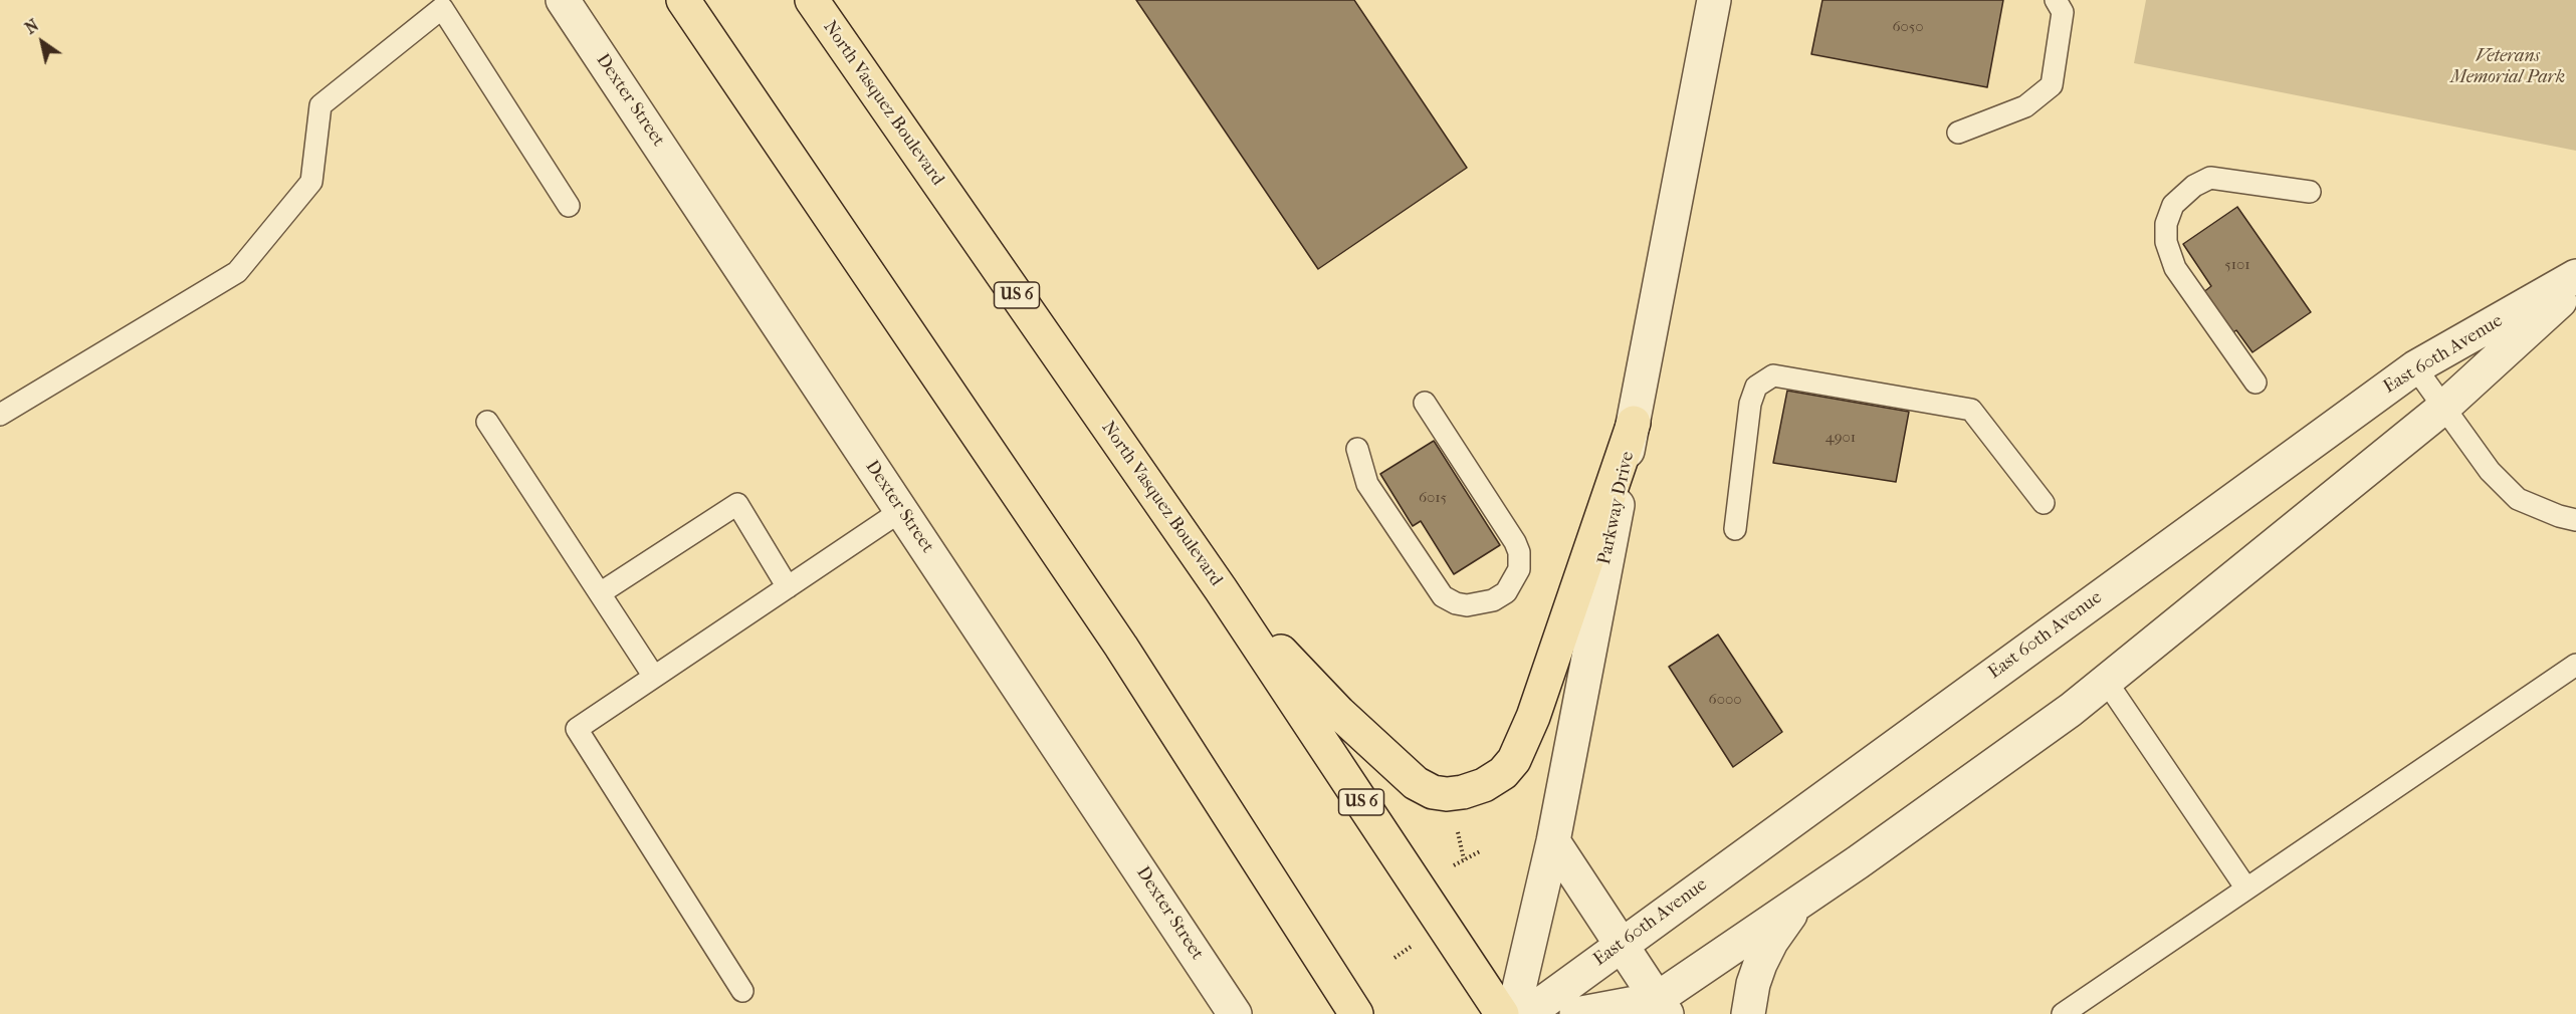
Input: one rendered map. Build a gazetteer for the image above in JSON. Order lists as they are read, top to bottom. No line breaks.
{"streets":{"highway":["North Vasquez Boulevard","US 6"],"street":["Dexter Street","East 60th Avenue","Parkway Drive"]},"parks":["Veterans Memorial Park"],"house_numbers":["6050","5101","4901","6015","6000"],"north":"top left"}
